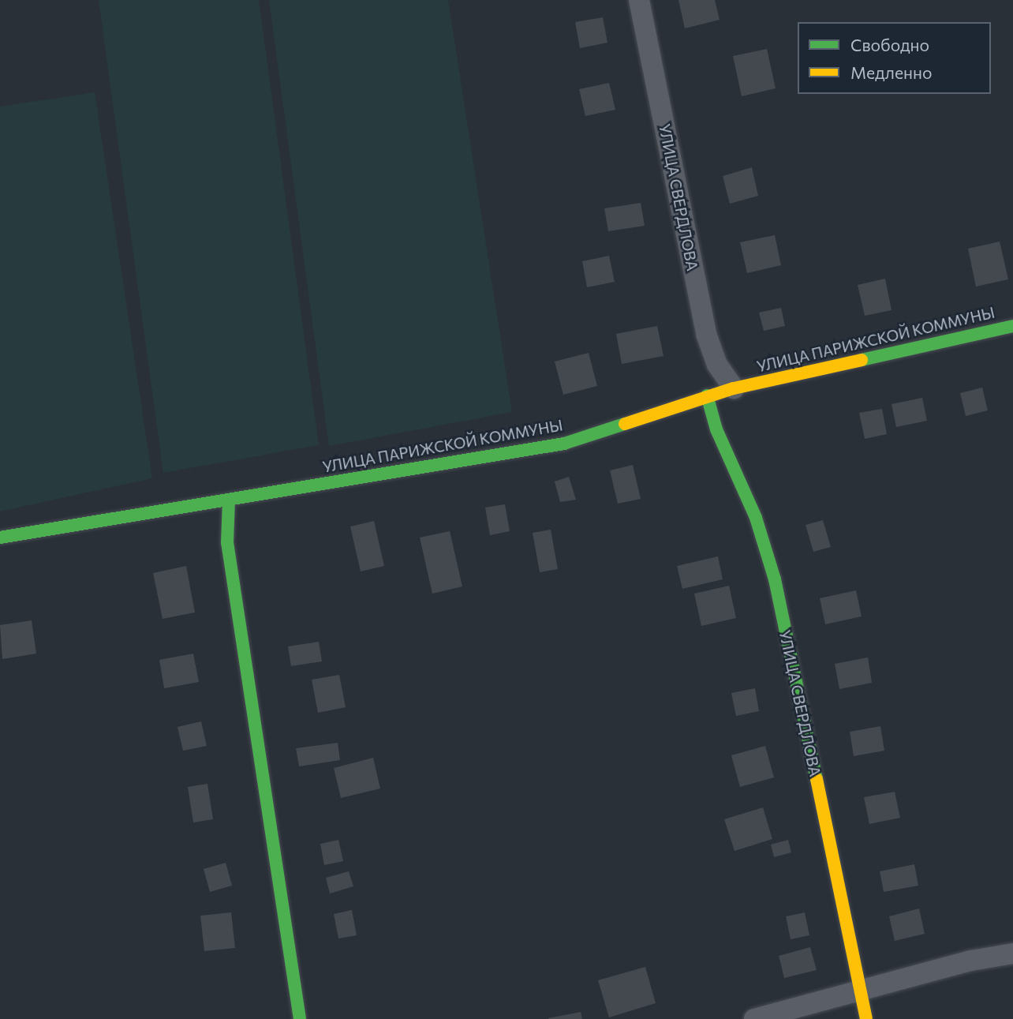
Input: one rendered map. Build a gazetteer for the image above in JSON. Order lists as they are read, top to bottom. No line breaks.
{"streets":{"street":["УЛИЦА СВЕРДЛОВА","УЛИЦА ПАРИЖСКОЙ КОММУНЫ"]},"crossings":[["УЛИЦА СВЕРДЛОВА","УЛИЦА ПАРИЖСКОЙ КОММУНЫ"]],"legend":["Свободно","Медленно"]}
